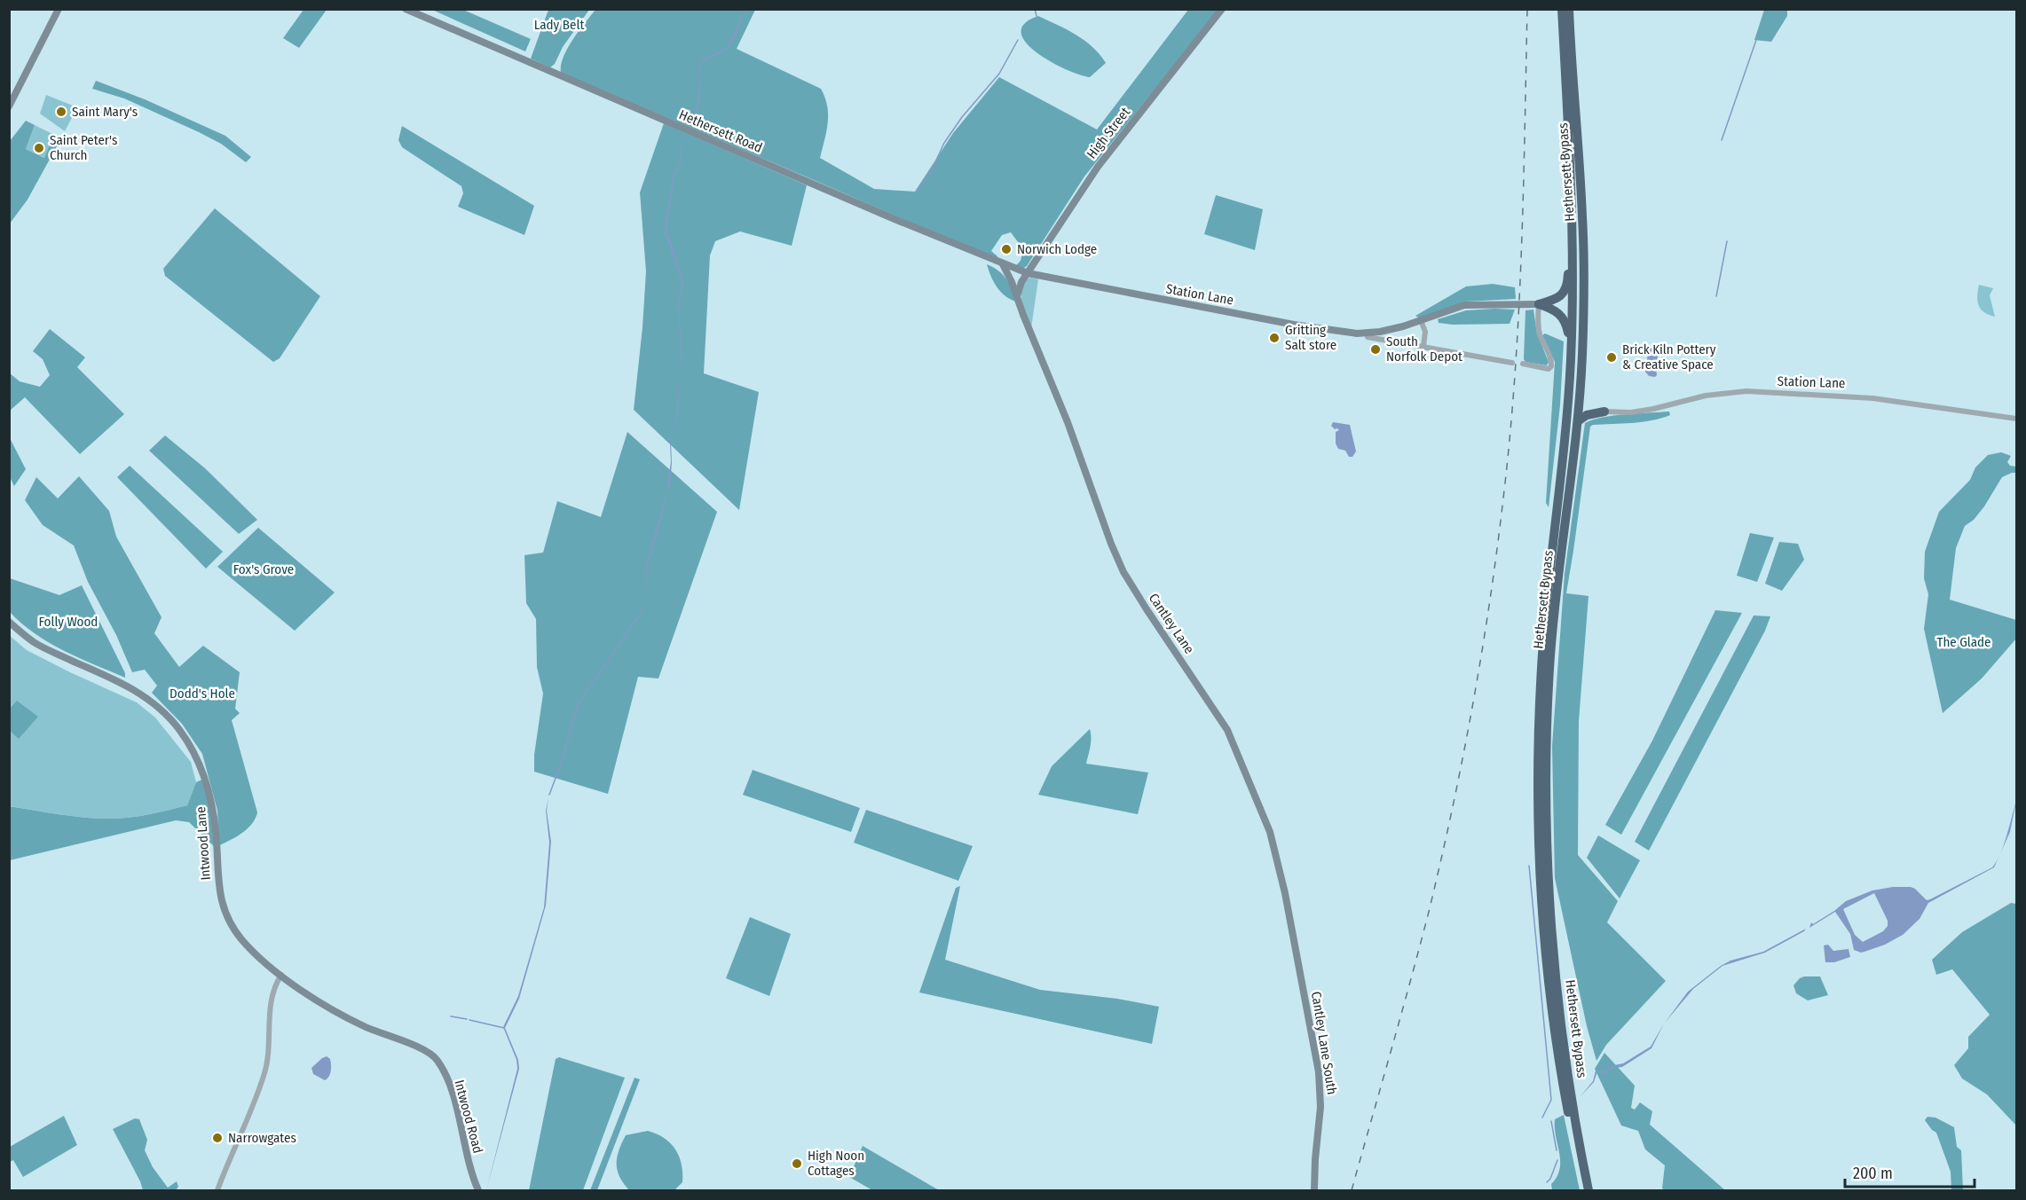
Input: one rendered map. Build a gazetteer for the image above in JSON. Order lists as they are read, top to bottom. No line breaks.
{"streets":{"highway":["Hethersett Bypass"],"street":["Hethersett Road","High Street","Station Lane","Cantley Lane","Intwood Lane","Cantley Lane South","Intwood Road"]},"crossings":[["Hethersett Road","High Street"],["Hethersett Road","Station Lane"],["Hethersett Road","Cantley Lane"],["High Street","Station Lane"],["Cantley Lane","Cantley Lane South"],["Intwood Lane","Intwood Road"]],"parks":["Lady Belt","Fox's Grove","Folly Wood","The Glade","Dodd's Hole"],"places":["Saint Mary's","Saint Peter's Church","Norwich Lodge","Gritting Salt store","South Norfolk Depot","Brick Kiln Pottery & Creative Space","Narrowgates","High Noon Cottages"],"scale_bar":"200 m"}
